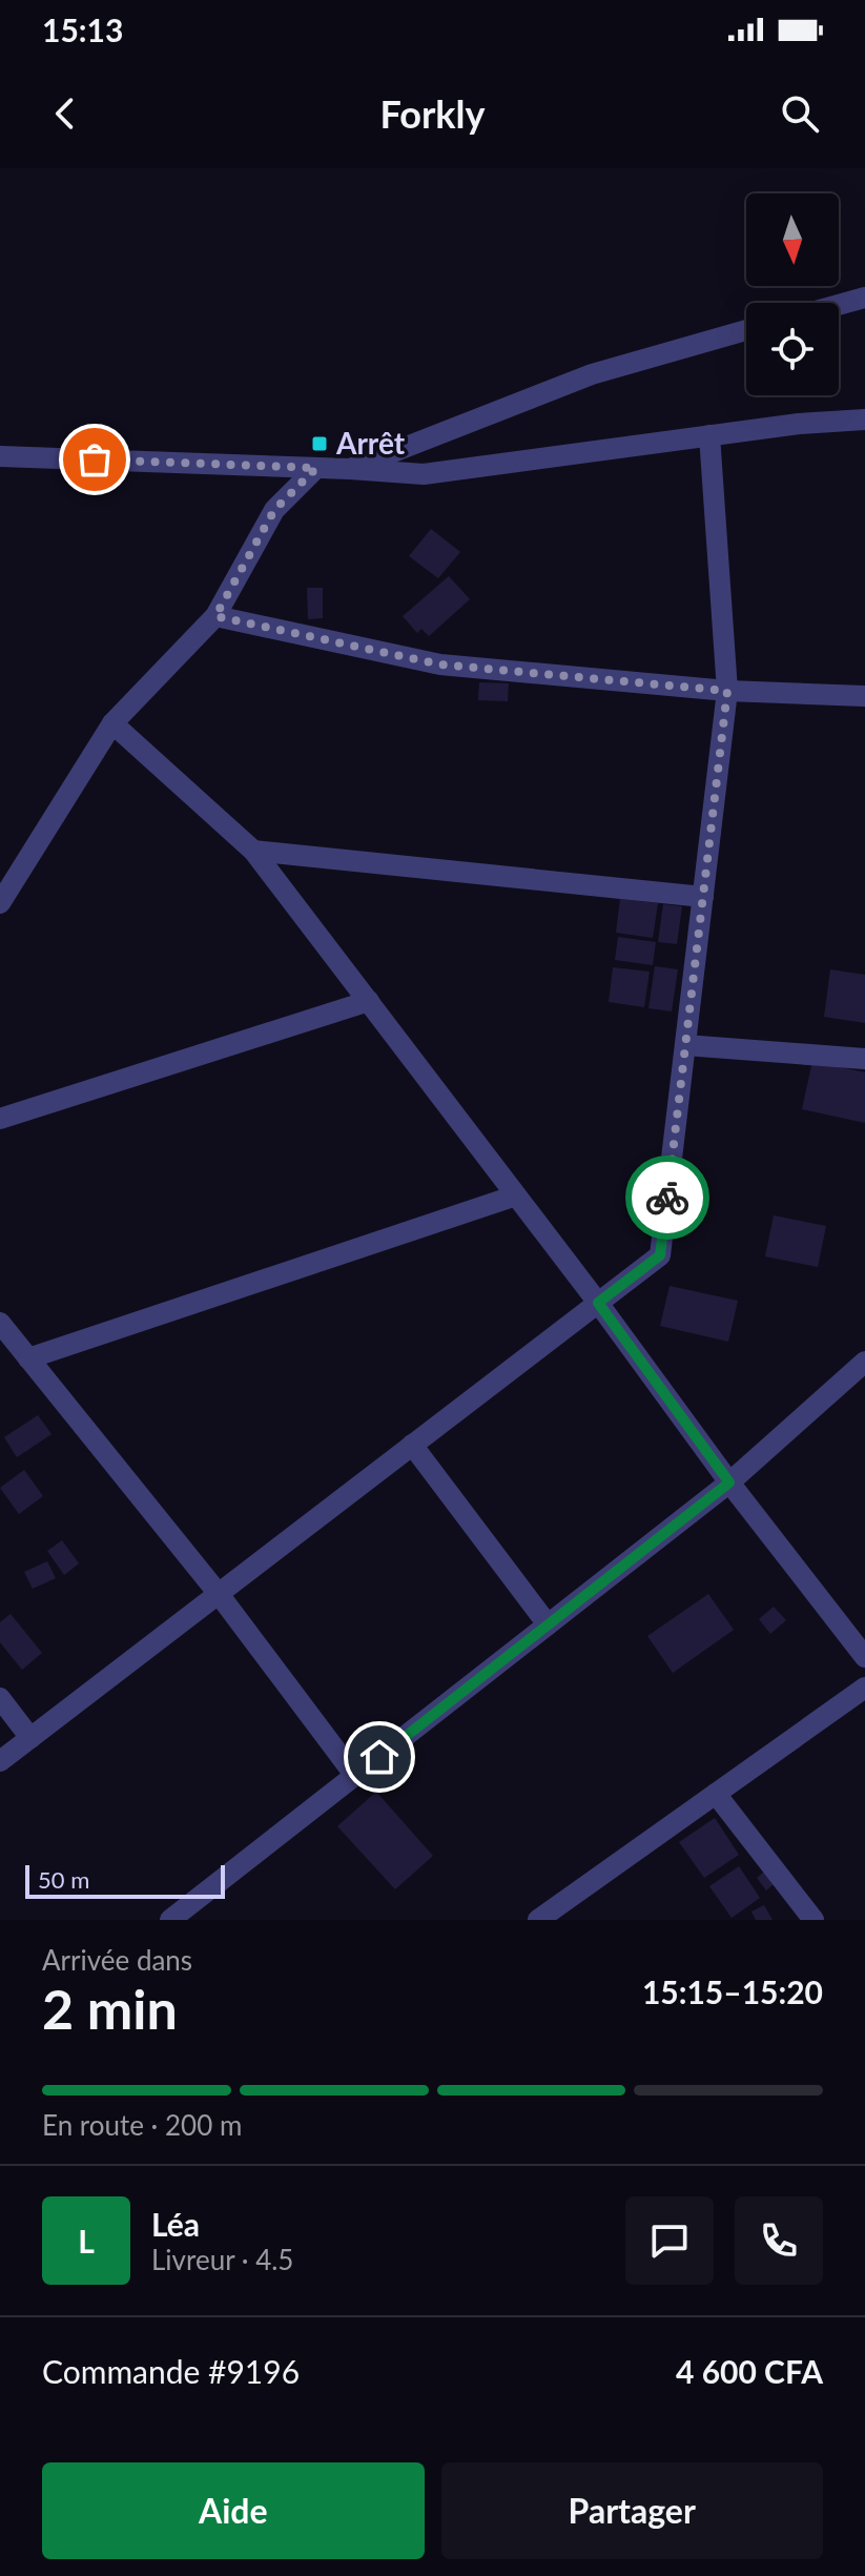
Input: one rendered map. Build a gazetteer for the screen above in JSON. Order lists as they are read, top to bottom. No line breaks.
{"places":{"transit":["Arrêt"]},"scale_bar":"50 m","north":"bottom","page":{"status":"15:13","header":"Forkly","scale":"50 m","heading":["2 min","Arrivée dans","15:15–15:20"],"panel":["Léa","Livreur · 4.5","Commande #9196","4 600 CFA"],"bar":"En route · 200 m","round":"L","buttons":["Aide","Partager"]}}
